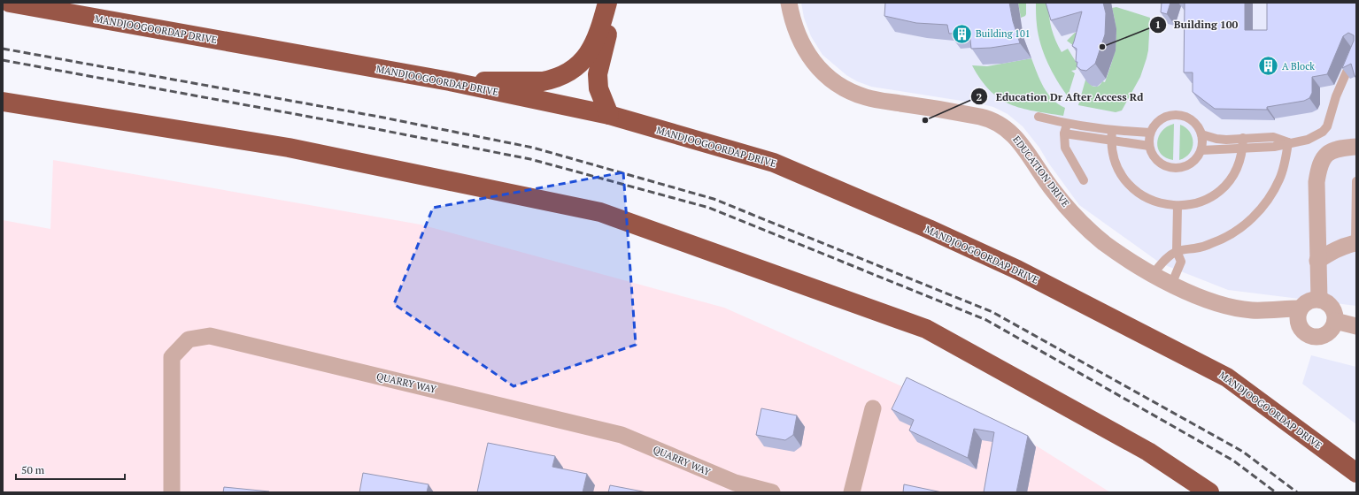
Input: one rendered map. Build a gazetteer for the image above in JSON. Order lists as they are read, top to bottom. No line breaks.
{"streets":{"highway":["MANDJOOGOORDAP DRIVE"],"street":["EDUCATION DRIVE","QUARRY WAY"]},"places":{"building":["Building 101","A Block"],"other":["Building 100","Education Dr After Access Rd"]},"scale_bar":"50 m"}
